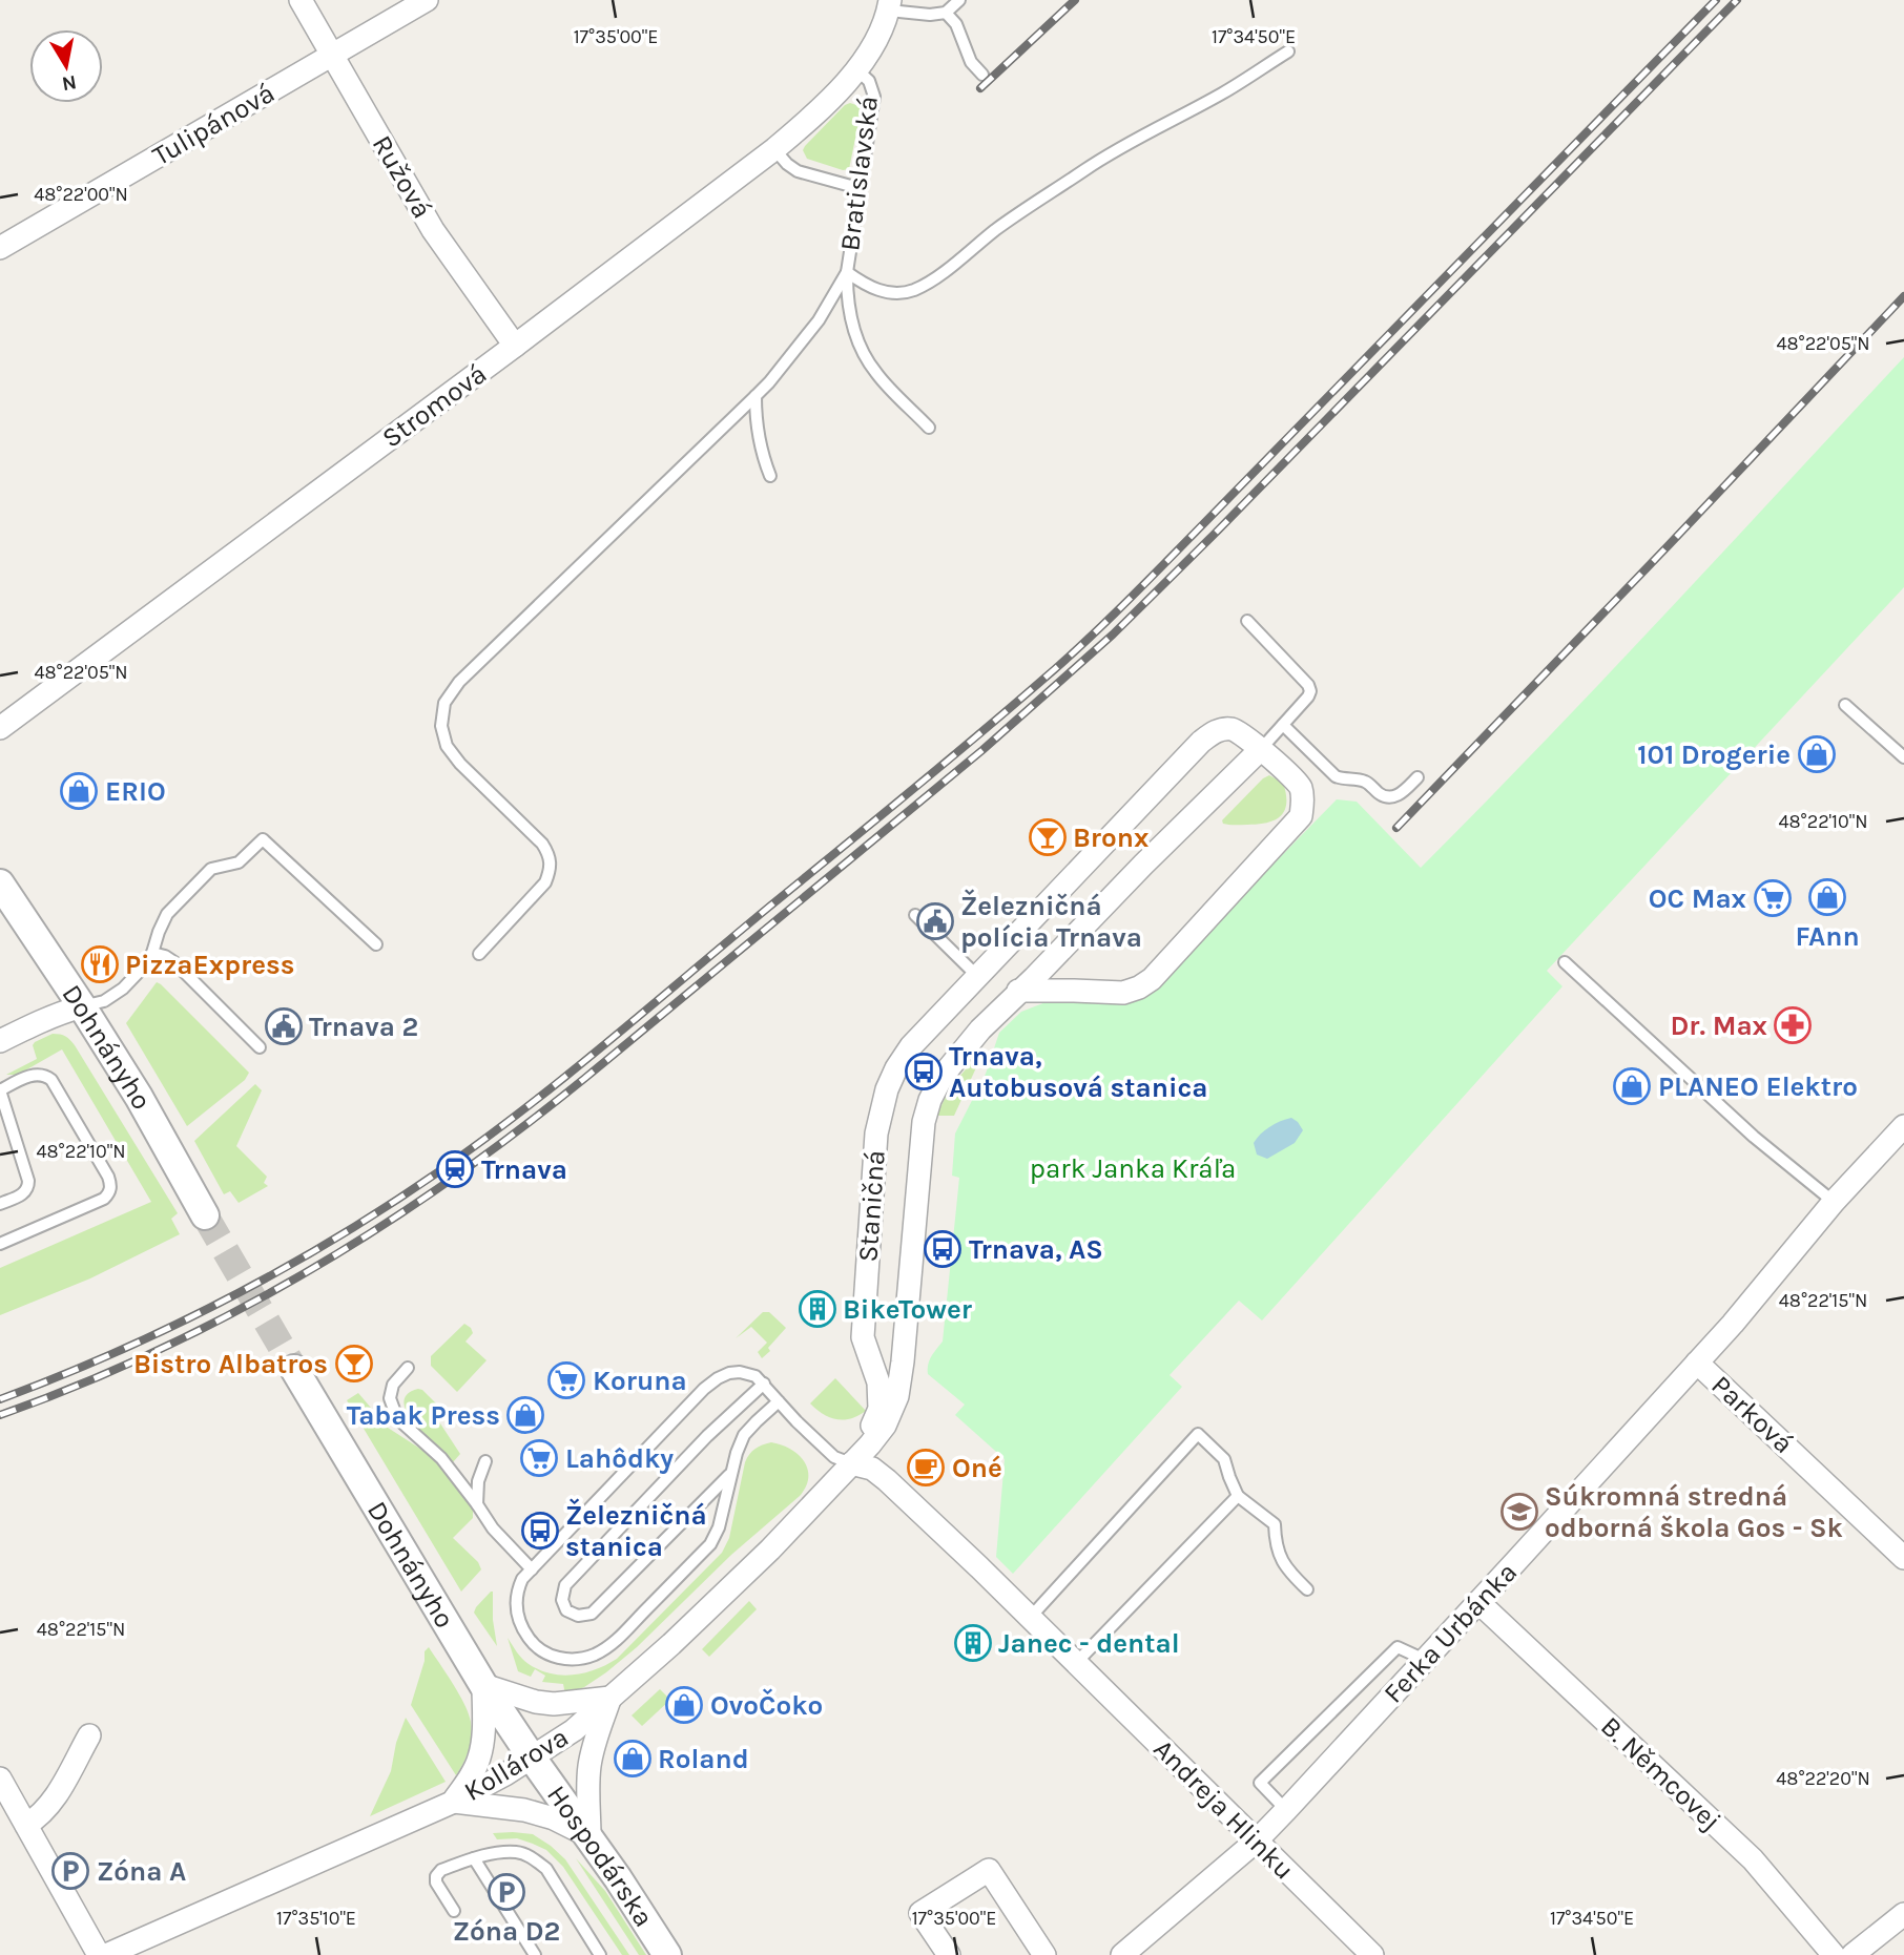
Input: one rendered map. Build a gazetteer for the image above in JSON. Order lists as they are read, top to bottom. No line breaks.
{"streets":{"street":["Tulipánová","Bratislavská","Ružová","Stromová","Dohnányho","Staničná","Parková","Ferka Urbánka","Kollárova","B. Němcovej","Andreja Hlinku","Hospodárska"]},"crossings":[["Tulipánová","Ružová"],["Bratislavská","Stromová"],["Ružová","Stromová"],["Dohnányho","Kollárova"],["Dohnányho","Hospodárska"],["Staničná","Kollárova"],["Staničná","Andreja Hlinku"],["Parková","Ferka Urbánka"],["Ferka Urbánka","B. Němcovej"],["Ferka Urbánka","Andreja Hlinku"],["Kollárova","Andreja Hlinku"],["Kollárova","Hospodárska"]],"parks":["park Janka Kráľa"],"places":{"shop":["101 Drogerie","ERIO","FAnn","PLANEO Elektro","Tabak Press","OvoČoko","Roland"],"bar":["Bronx","Bistro Albatros"],"supermarket":["OC Max","Koruna","Lahôdky"],"public building":["Železničná polícia Trnava","Trnava 2"],"restaurant":["PizzaExpress"],"pharmacy":["Dr. Max"],"bus stop":["Trnava, Autobusová stanica","Trnava, AS","Železničná stanica"],"station":["Trnava"],"building":["BikeTower","Janec - dental"],"cafe":["Oné"],"school or university":["Súkromná stredná odborná škola Gos - Sk"],"parking":["Zóna A","Zóna D2"]},"north":"bottom","coordinates":["17°35'00\"E","17°34'50\"E","48°22'00\"N","48°22'05\"N","48°22'10\"N","48°22'15\"N","48°22'20\"N","17°35'10\"E"]}
